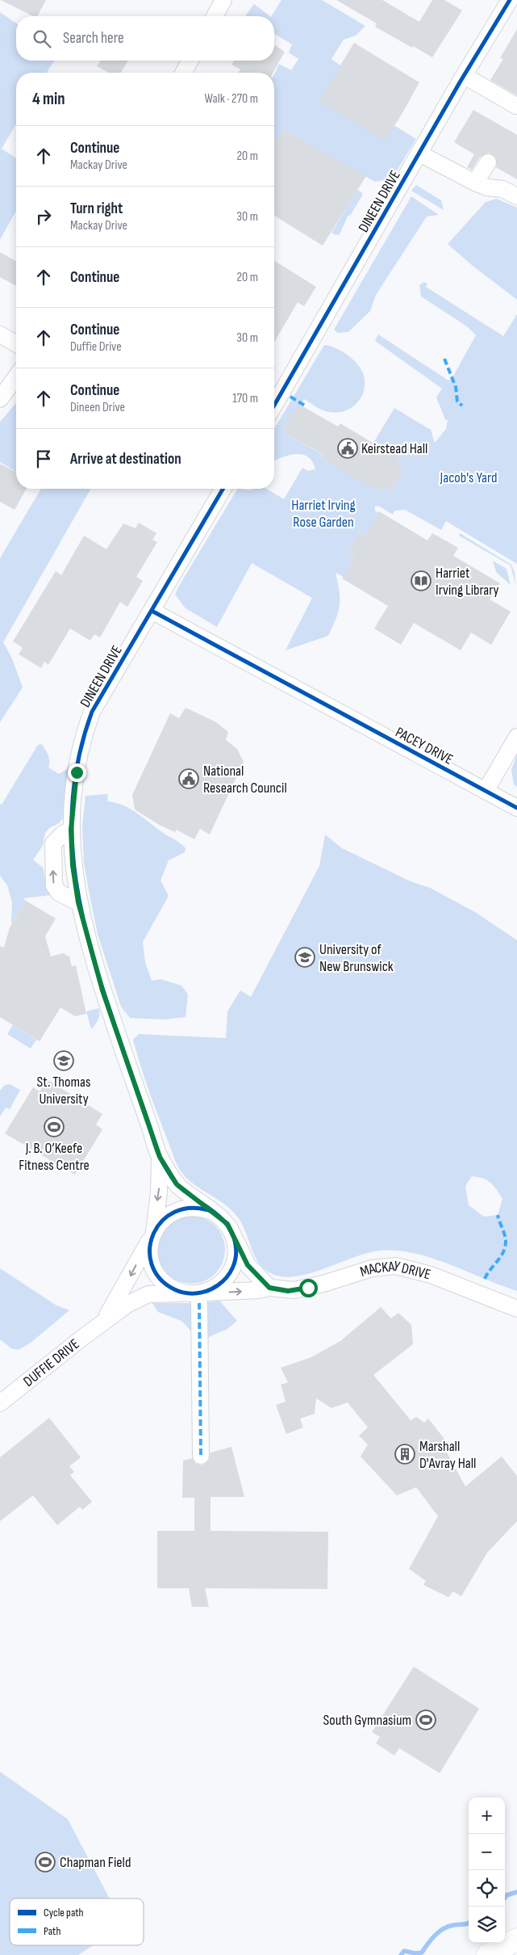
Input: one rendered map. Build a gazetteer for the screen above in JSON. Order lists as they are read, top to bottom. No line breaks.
{"streets":{"street":["DINEEN DRIVE","PACEY DRIVE","MACKAY DRIVE","DUFFIE DRIVE"]},"crossings":[["DINEEN DRIVE","PACEY DRIVE"],["DINEEN DRIVE","DUFFIE DRIVE"],["MACKAY DRIVE","DUFFIE DRIVE"]],"parks":["Jacob's Yard","Harriet Irving Rose Garden"],"places":{"public building":["Keirstead Hall","National Research Council"],"library":["Harriet Irving Library"],"school or university":["University of New Brunswick","St. Thomas University"],"sports":["J. B. O’Keefe Fitness Centre","South Gymnasium","Chapman Field"],"building":["Marshall D'Avray Hall"]},"legend":["Cycle path","Path"],"page":{"search":"Search here","heading":["4 min","Walk · 270 m"],"list":[["Continue","Mackay Drive","20 m"],["Turn right","Mackay Drive","30 m"],["Continue","20 m"],["Continue","Duffie Drive","30 m"],["Continue","Dineen Drive","170 m"],"Arrive at destination"],"map_buttons":["+","−"]}}
